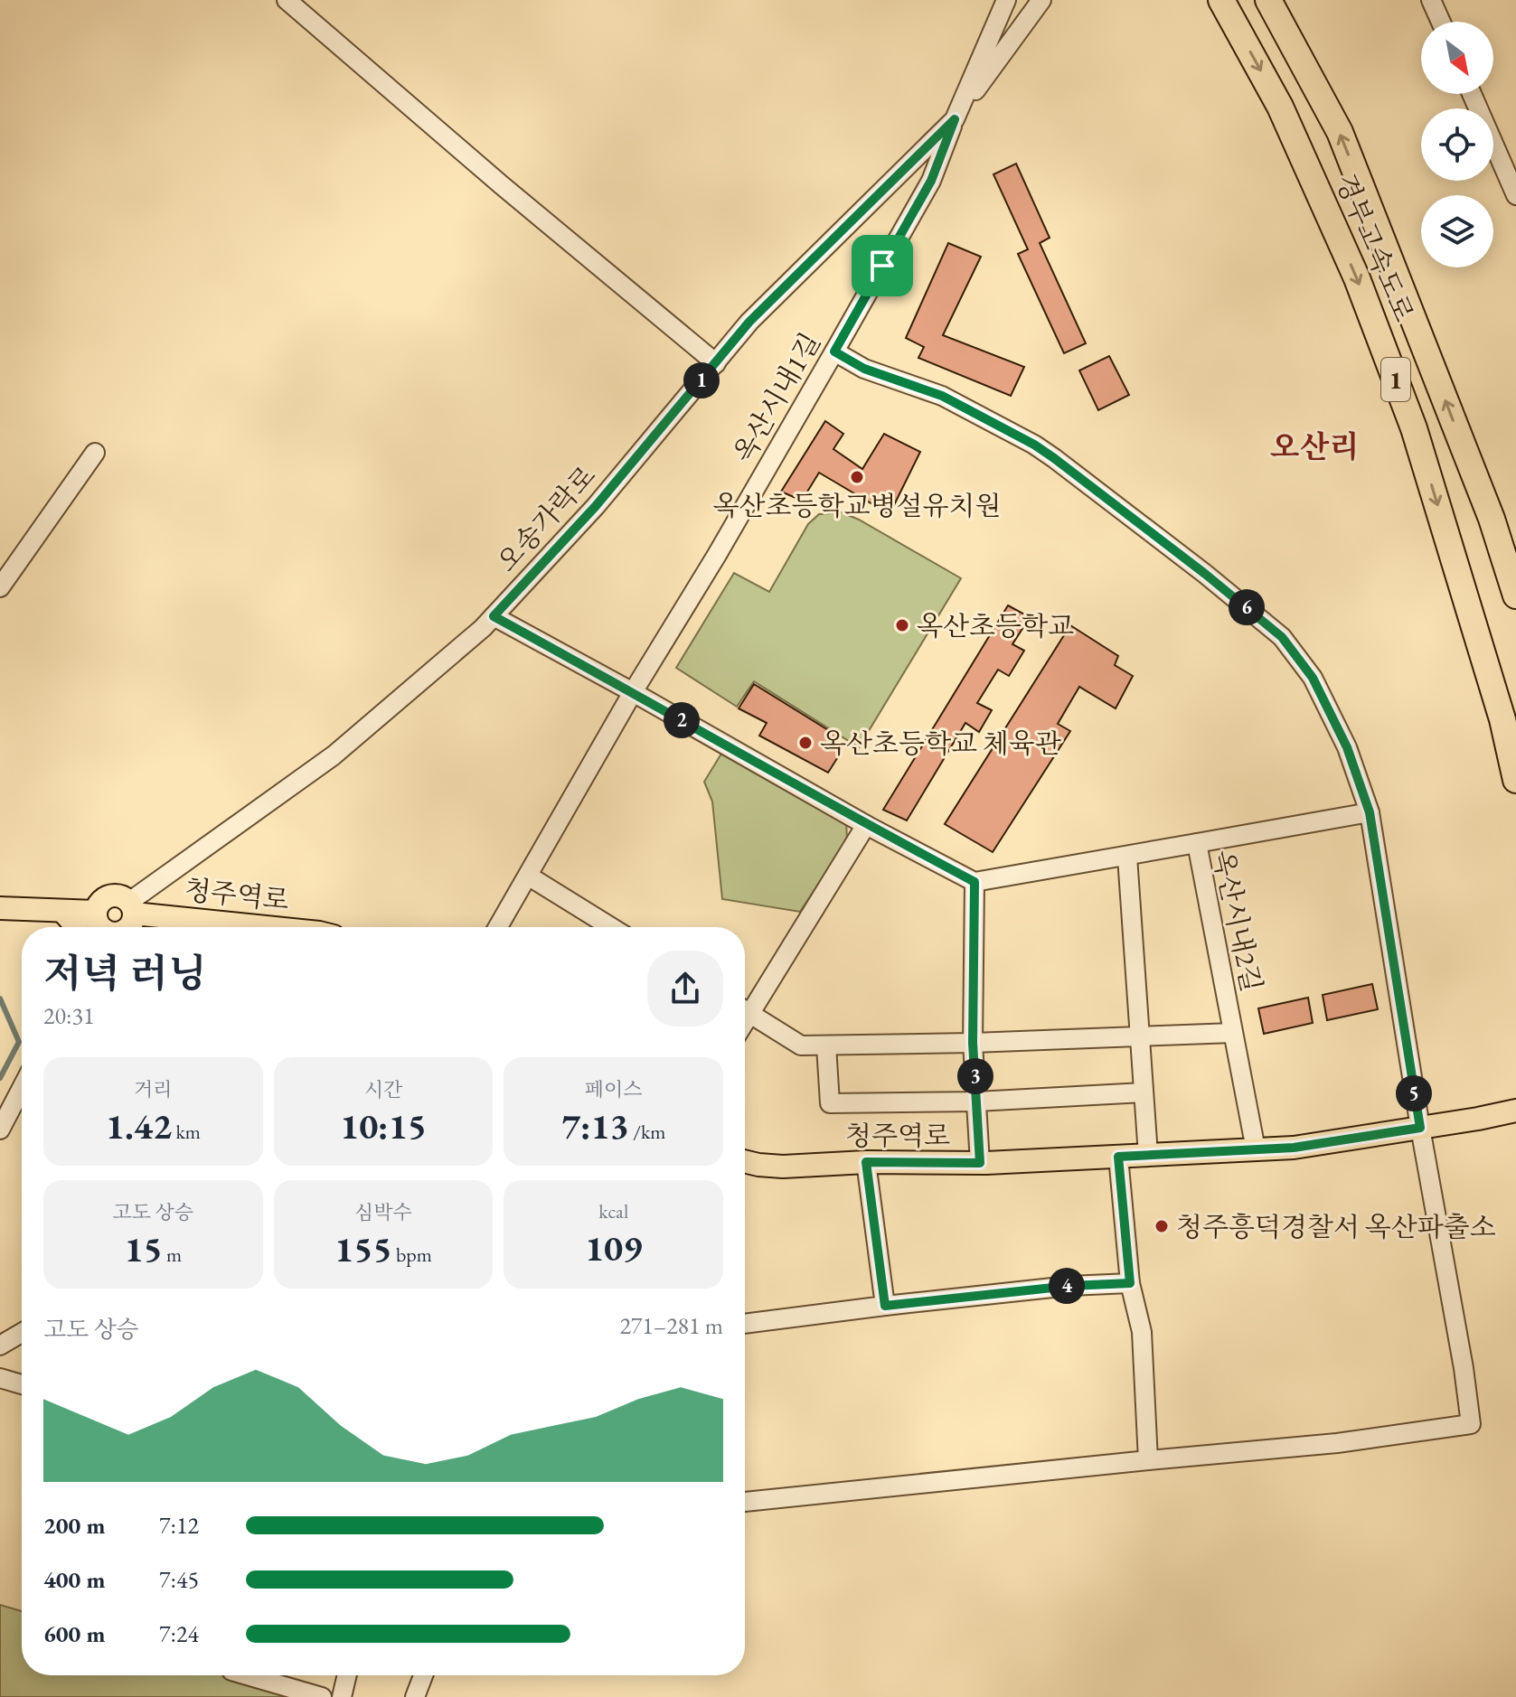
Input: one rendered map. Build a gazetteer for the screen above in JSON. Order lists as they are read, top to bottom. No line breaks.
{"streets":{"highway":["경부고속도로","1"],"main road":["청주역로"],"street":["옥산시내1길","오송가락로","옥산시내2길"]},"crossings":[["옥산시내1길","오송가락로"],["오송가락로","청주역로"],["청주역로","옥산시내2길"]],"districts":["오산리"],"places":["옥산초등학교병설유치원","옥산초등학교","옥산초등학교 체육관","청주흥덕경찰서 옥산파출소"],"north":"bottom right","page":{"pins":["1","6","2","3","5","4"],"heading":["저녁 러닝","20:31"],"stats":[["거리","1.42 km"],["시간","10:15"],["페이스","7:13 /km"],["고도 상승","15 m"],["심박수","155 bpm"],["kcal","109"]],"chart":["고도 상승","271–281 m"],"list":[{"name":"200 m","note":"7:12"},{"name":"400 m","note":"7:45"},{"name":"600 m","note":"7:24"}]}}
